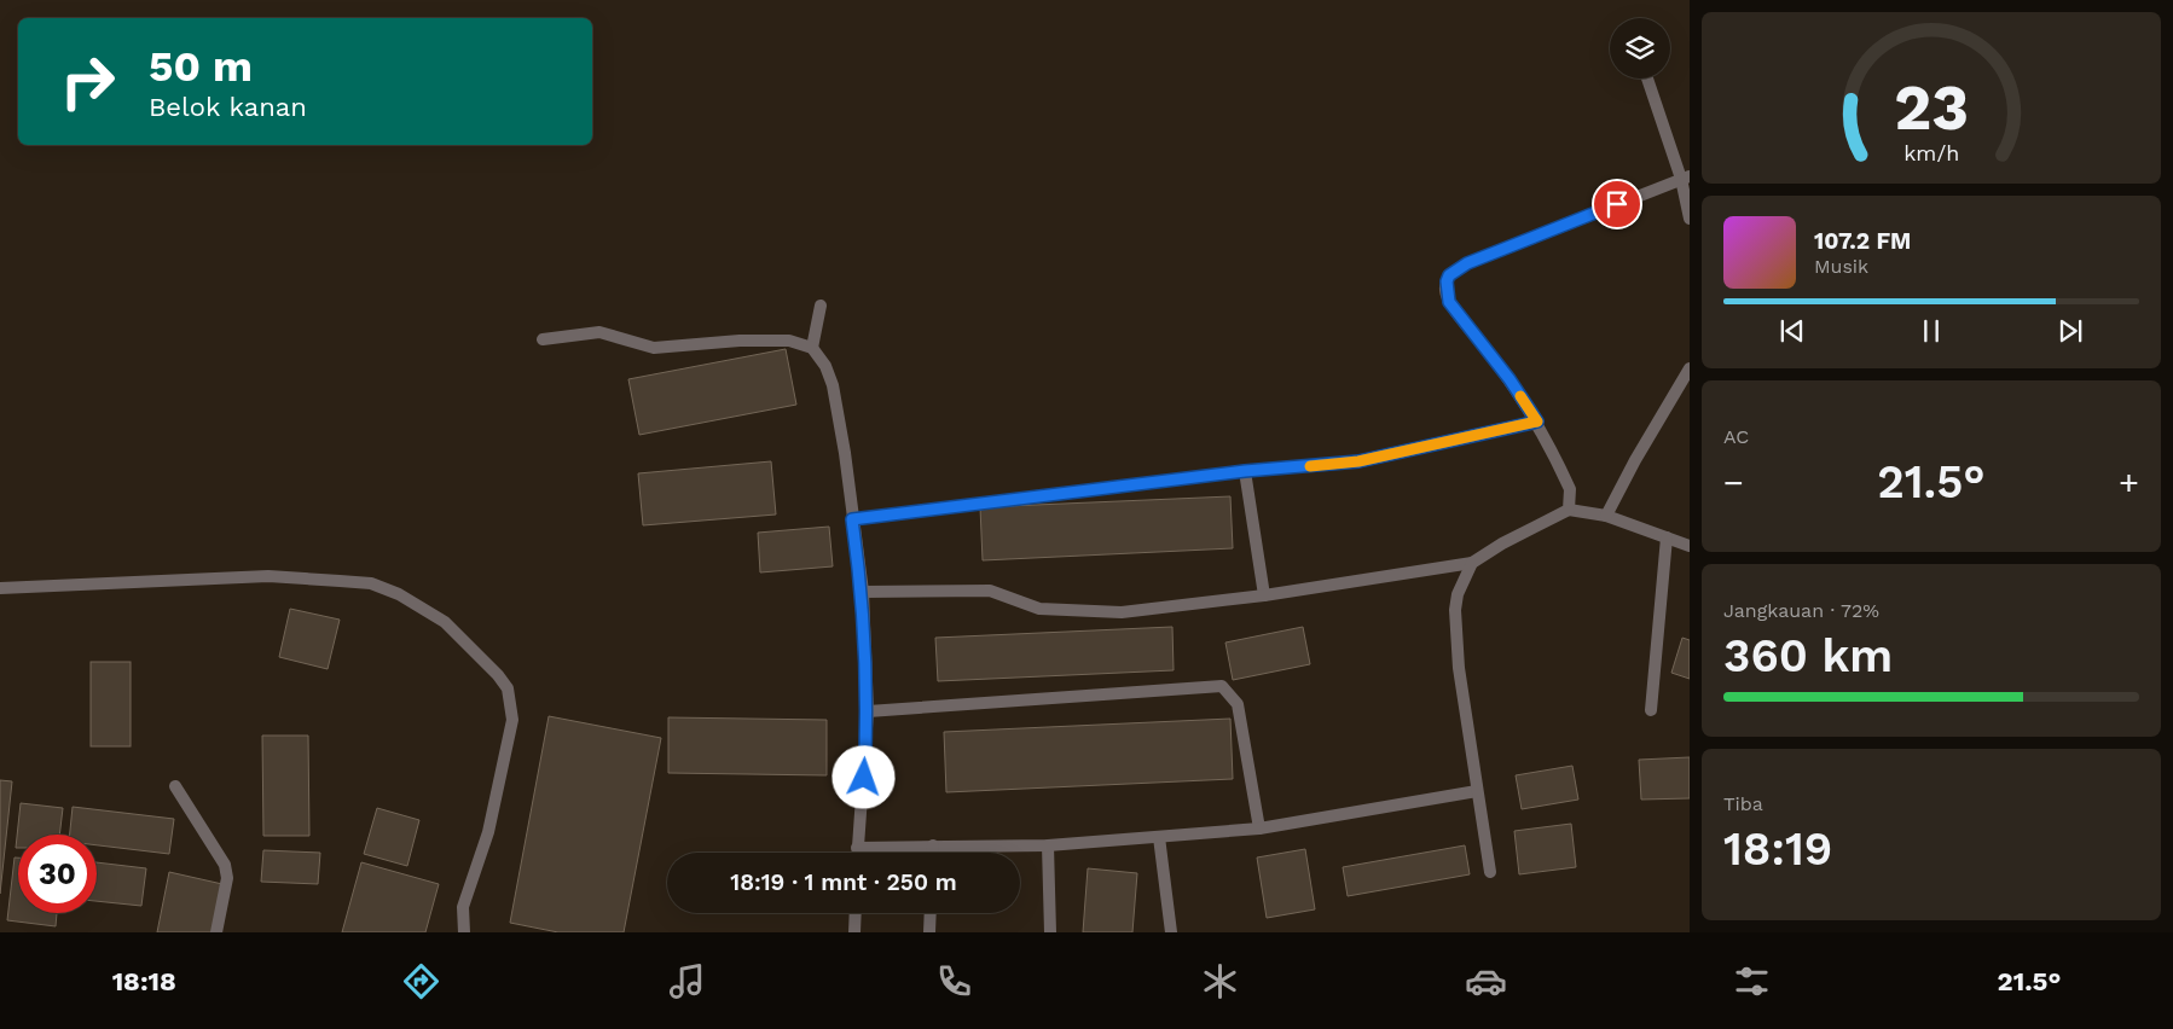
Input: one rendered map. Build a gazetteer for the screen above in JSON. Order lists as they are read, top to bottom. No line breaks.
{"page":{"turn":["50 m","Belok kanan"],"song":["107.2 FM","Musik"],"tile":["AC",["Jangkauan · 72%","360 km"],["Tiba","18:19"]],"heat":["−","21.5°","+"],"limit":"30","trip":"18:19 · 1 mnt · 250 m","tabs":["18:18","21.5°"],"gauge":["23","km/h"]}}
